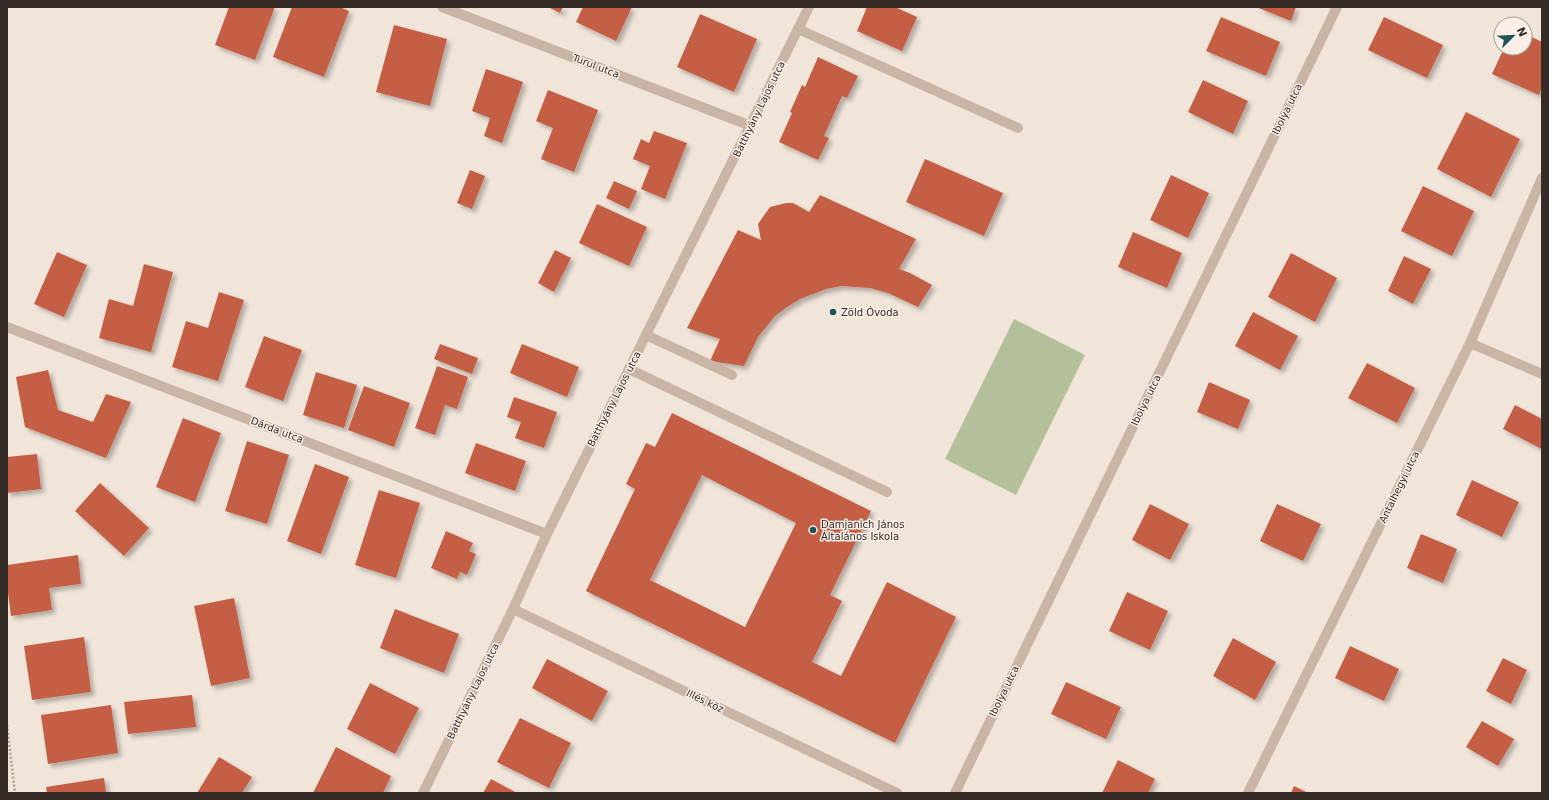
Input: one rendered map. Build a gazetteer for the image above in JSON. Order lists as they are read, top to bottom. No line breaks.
{"streets":{"street":["Turul utca","Batthyány Lajos utca","Ibolya utca","Dárda utca","Antalhegyi utca","Illés köz"]},"crossings":[["Turul utca","Batthyány Lajos utca"],["Batthyány Lajos utca","Dárda utca"],["Batthyány Lajos utca","Illés köz"]],"places":["Zöld Óvoda","Damjanich János Általános Iskola"],"north":"top right"}
